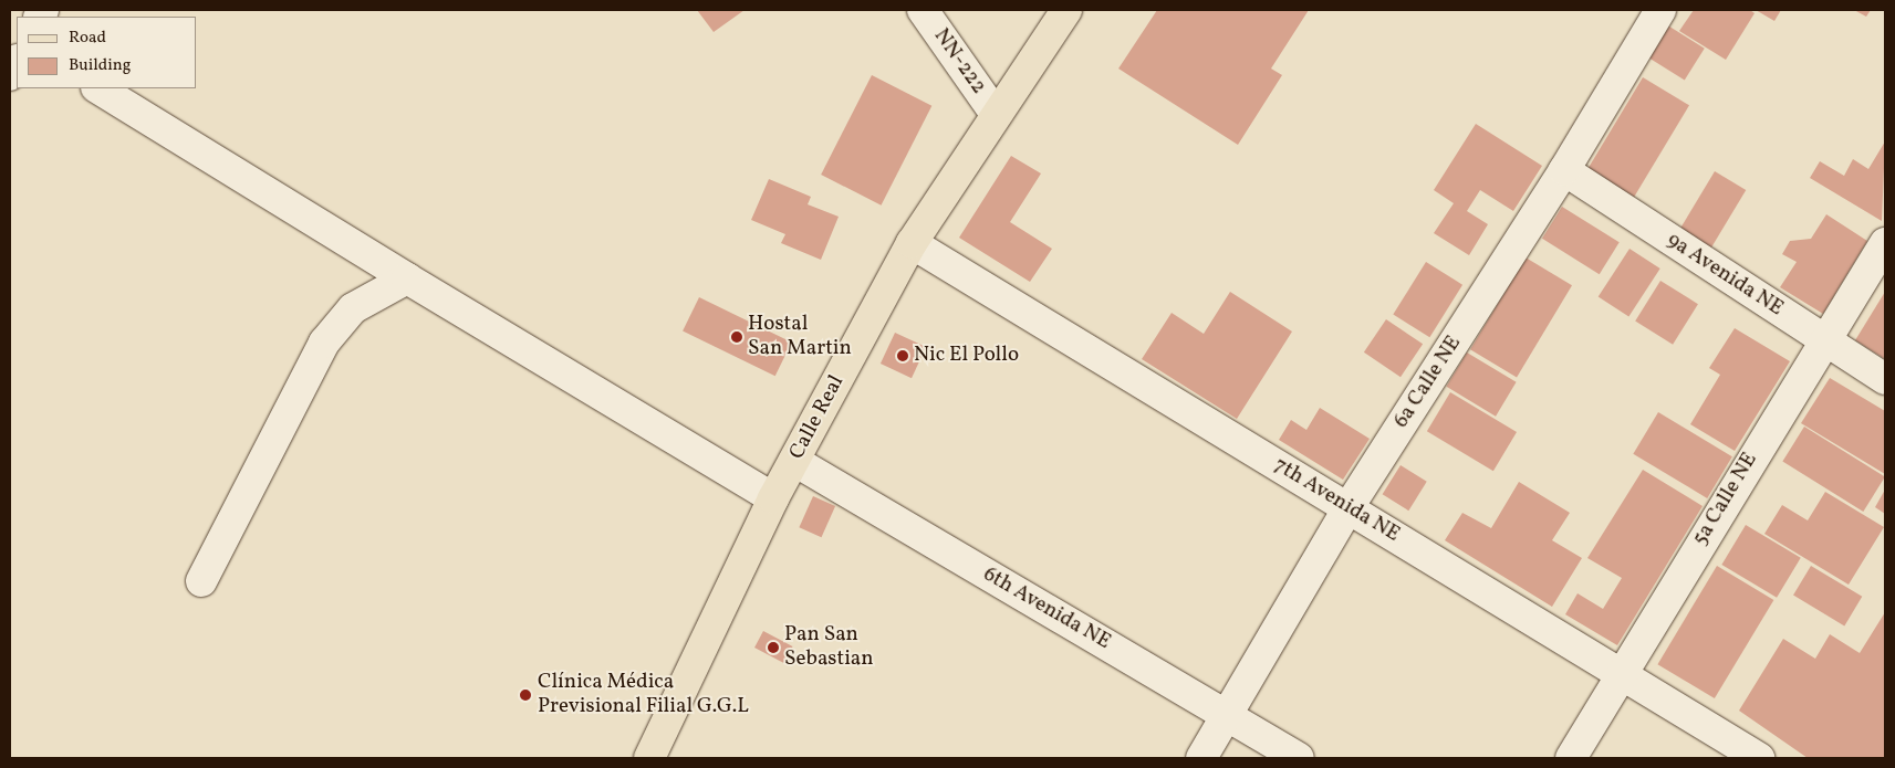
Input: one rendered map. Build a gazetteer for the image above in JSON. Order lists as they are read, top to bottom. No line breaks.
{"streets":{"main road":["Calle Real"],"street":["NN-222","9a Avenida NE","6a Calle NE","5a Calle NE","7th Avenida NE","6th Avenida NE"]},"crossings":[["NN-222","Calle Real"],["9a Avenida NE","6a Calle NE"],["9a Avenida NE","5a Calle NE"],["6a Calle NE","7th Avenida NE"],["6a Calle NE","6th Avenida NE"],["Calle Real","7th Avenida NE"],["Calle Real","6th Avenida NE"],["5a Calle NE","7th Avenida NE"]],"places":["Hostal San Martin","Nic El Pollo","Pan San Sebastian","Clínica Médica Previsional Filial G.G.L"],"legend":["Road","Building"]}
